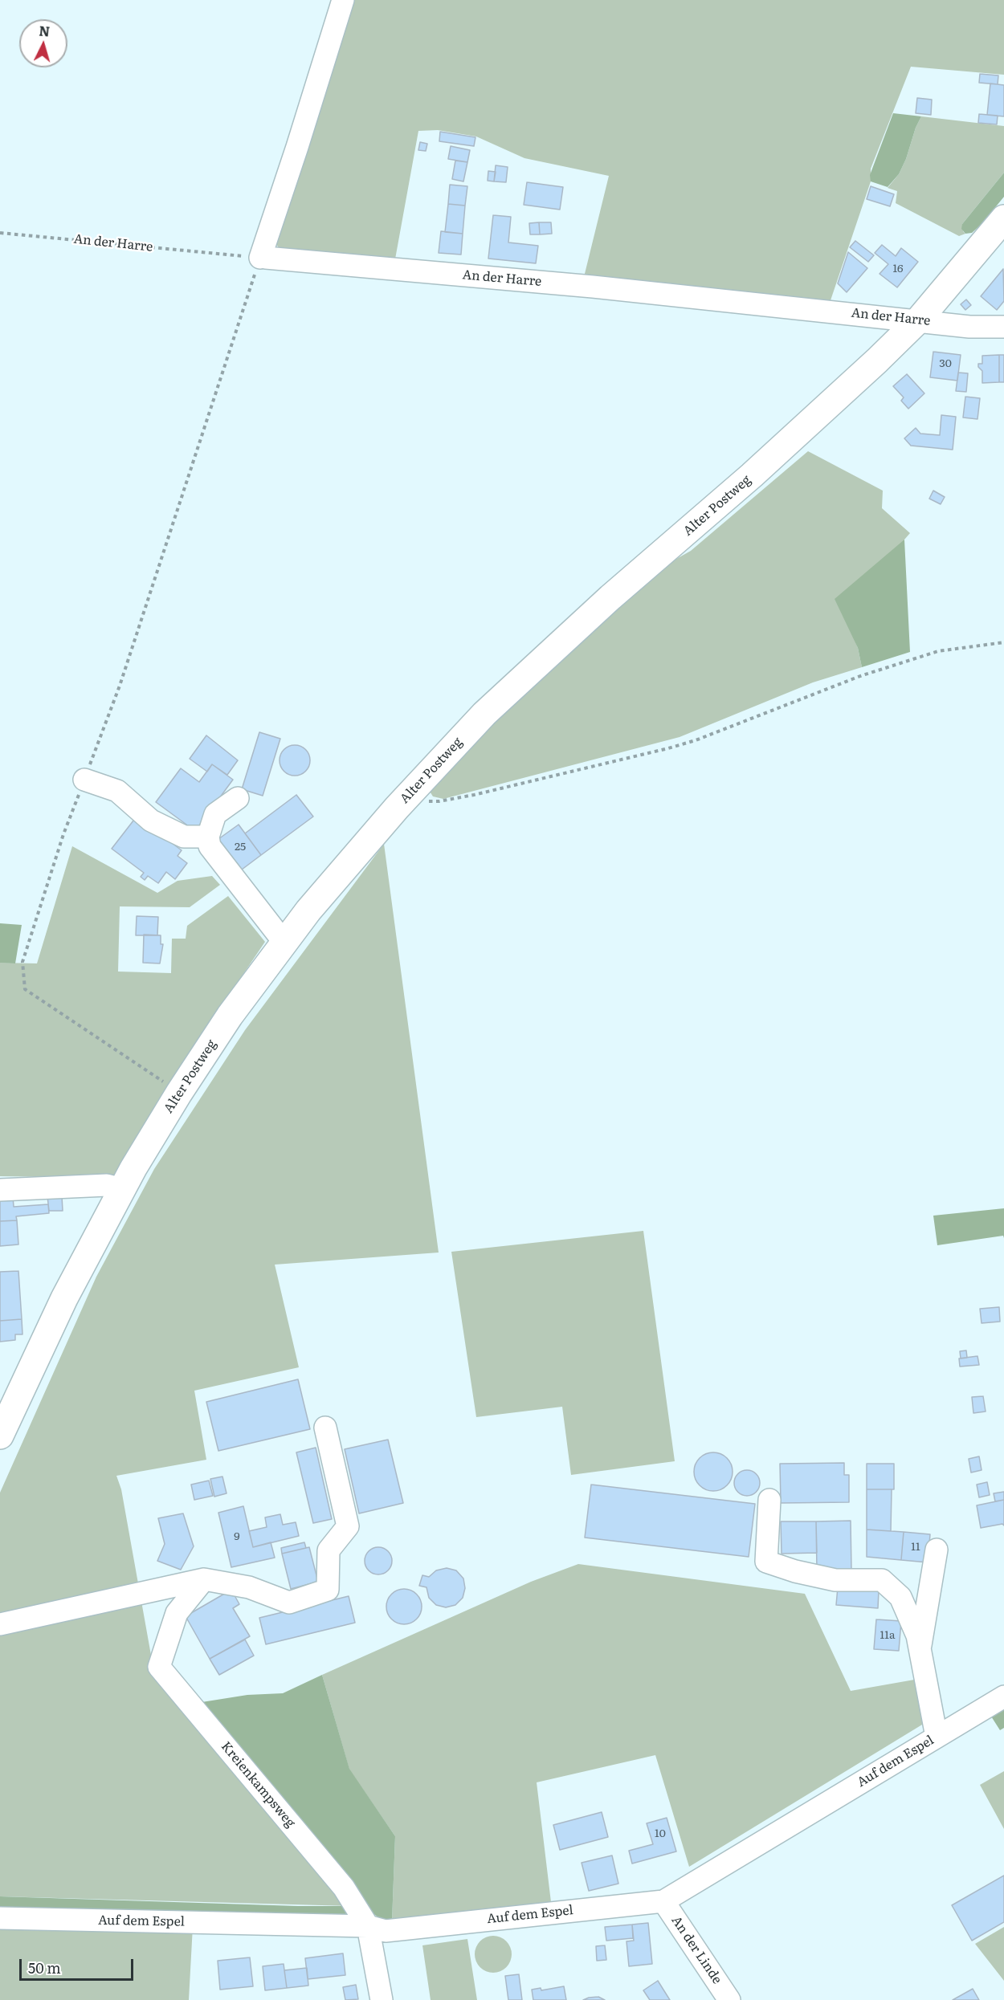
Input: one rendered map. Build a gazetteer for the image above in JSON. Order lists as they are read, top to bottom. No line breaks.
{"streets":{"main road":["Alter Postweg"],"street":["An der Harre","Auf dem Espel","Kreienkampsweg","An der Linde"]},"crossings":[["An der Harre","Alter Postweg"],["Auf dem Espel","Kreienkampsweg"],["Auf dem Espel","An der Linde"]],"house_numbers":["16","30","25","9","11","11a","10"],"scale_bar":"50 m","north":"top"}
